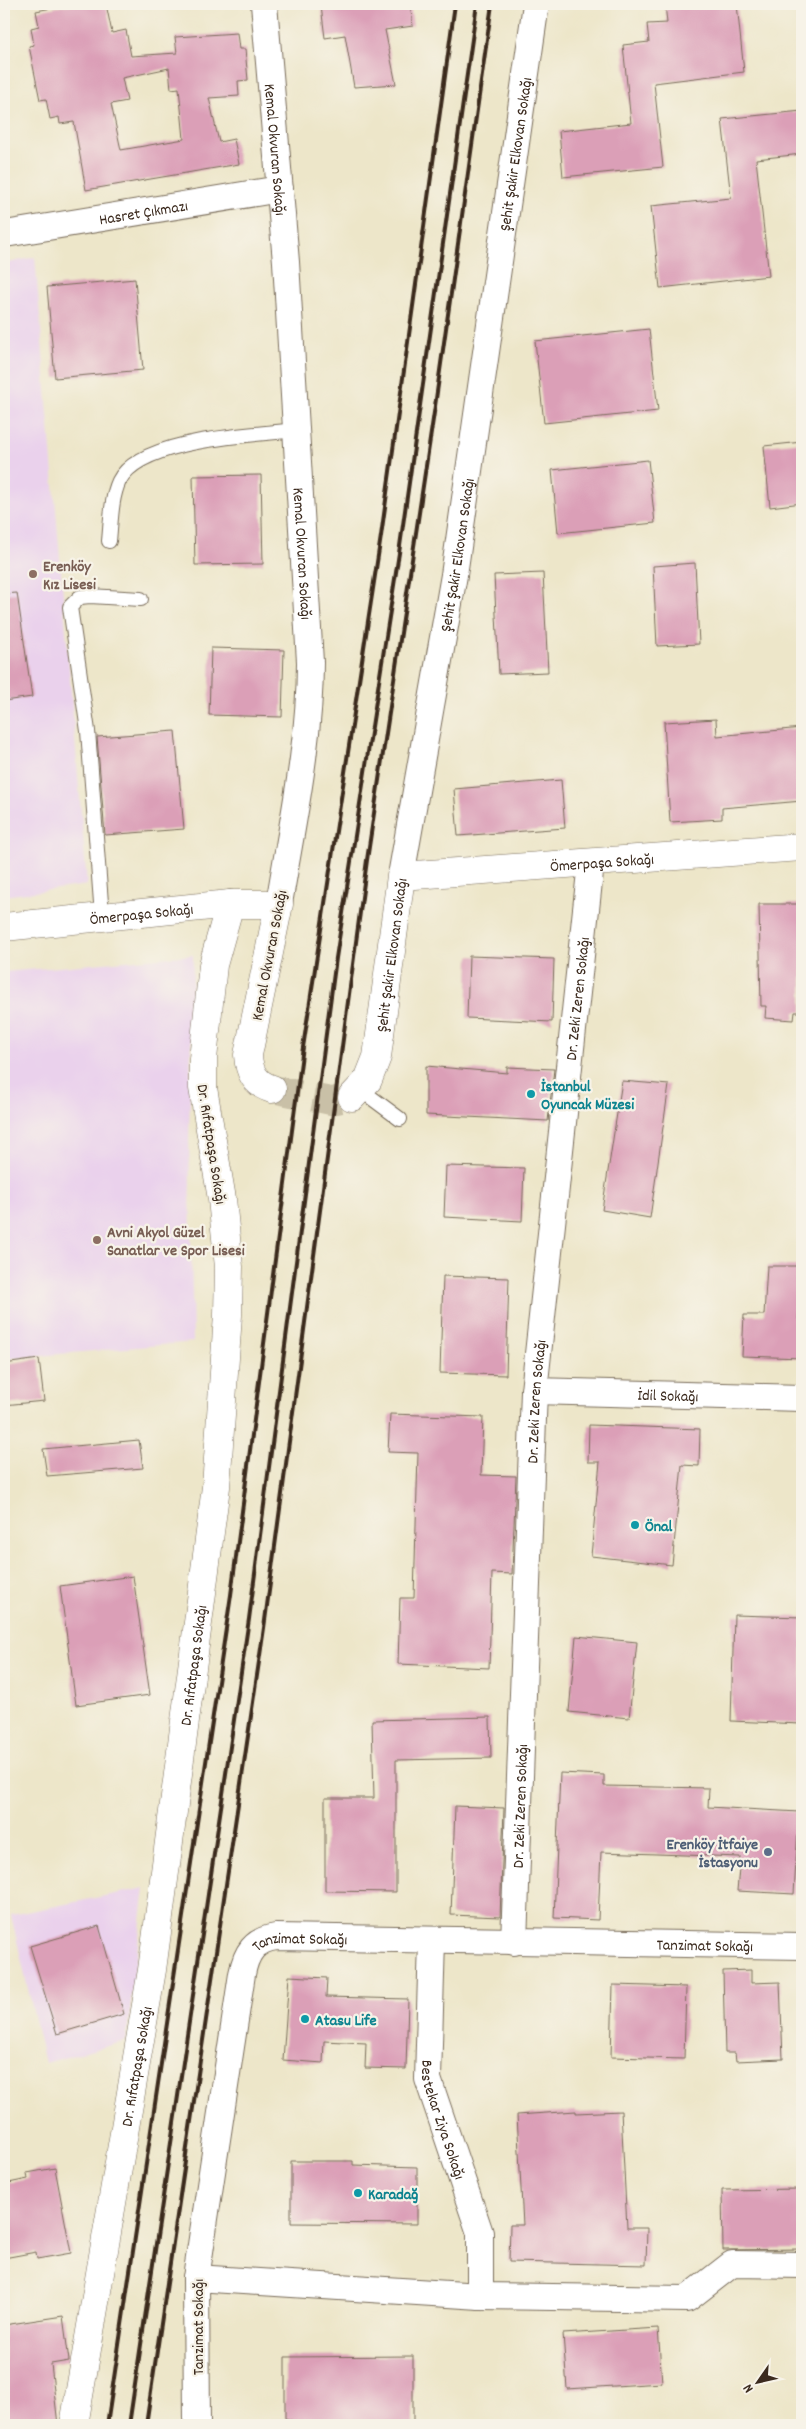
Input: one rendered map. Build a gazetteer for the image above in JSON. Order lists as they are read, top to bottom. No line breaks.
{"streets":{"street":["Kemal Okvuran Sokağı","Şehit Şakir Elkovan Sokağı","Hasret Çıkmazı","Ömerpaşa Sokağı","Dr. Zeki Zeren Sokağı","Dr. Rıfatpaşa Sokağı","İdil Sokağı","Tanzimat Sokağı","Bestekar Ziya Sokağı"]},"crossings":[["Kemal Okvuran Sokağı","Hasret Çıkmazı"],["Kemal Okvuran Sokağı","Ömerpaşa Sokağı"],["Şehit Şakir Elkovan Sokağı","Ömerpaşa Sokağı"],["Ömerpaşa Sokağı","Dr. Zeki Zeren Sokağı"],["Ömerpaşa Sokağı","Dr. Rıfatpaşa Sokağı"],["Dr. Zeki Zeren Sokağı","İdil Sokağı"],["Dr. Zeki Zeren Sokağı","Tanzimat Sokağı"],["Tanzimat Sokağı","Bestekar Ziya Sokağı"]],"places":["Erenköy Kız Lisesi","İstanbul Oyuncak Müzesi","Avni Akyol Güzel Sanatlar ve Spor Lisesi","Önal","Erenköy İtfaiye İstasyonu","Atasu Life","Karadağ"],"north":"bottom left"}
